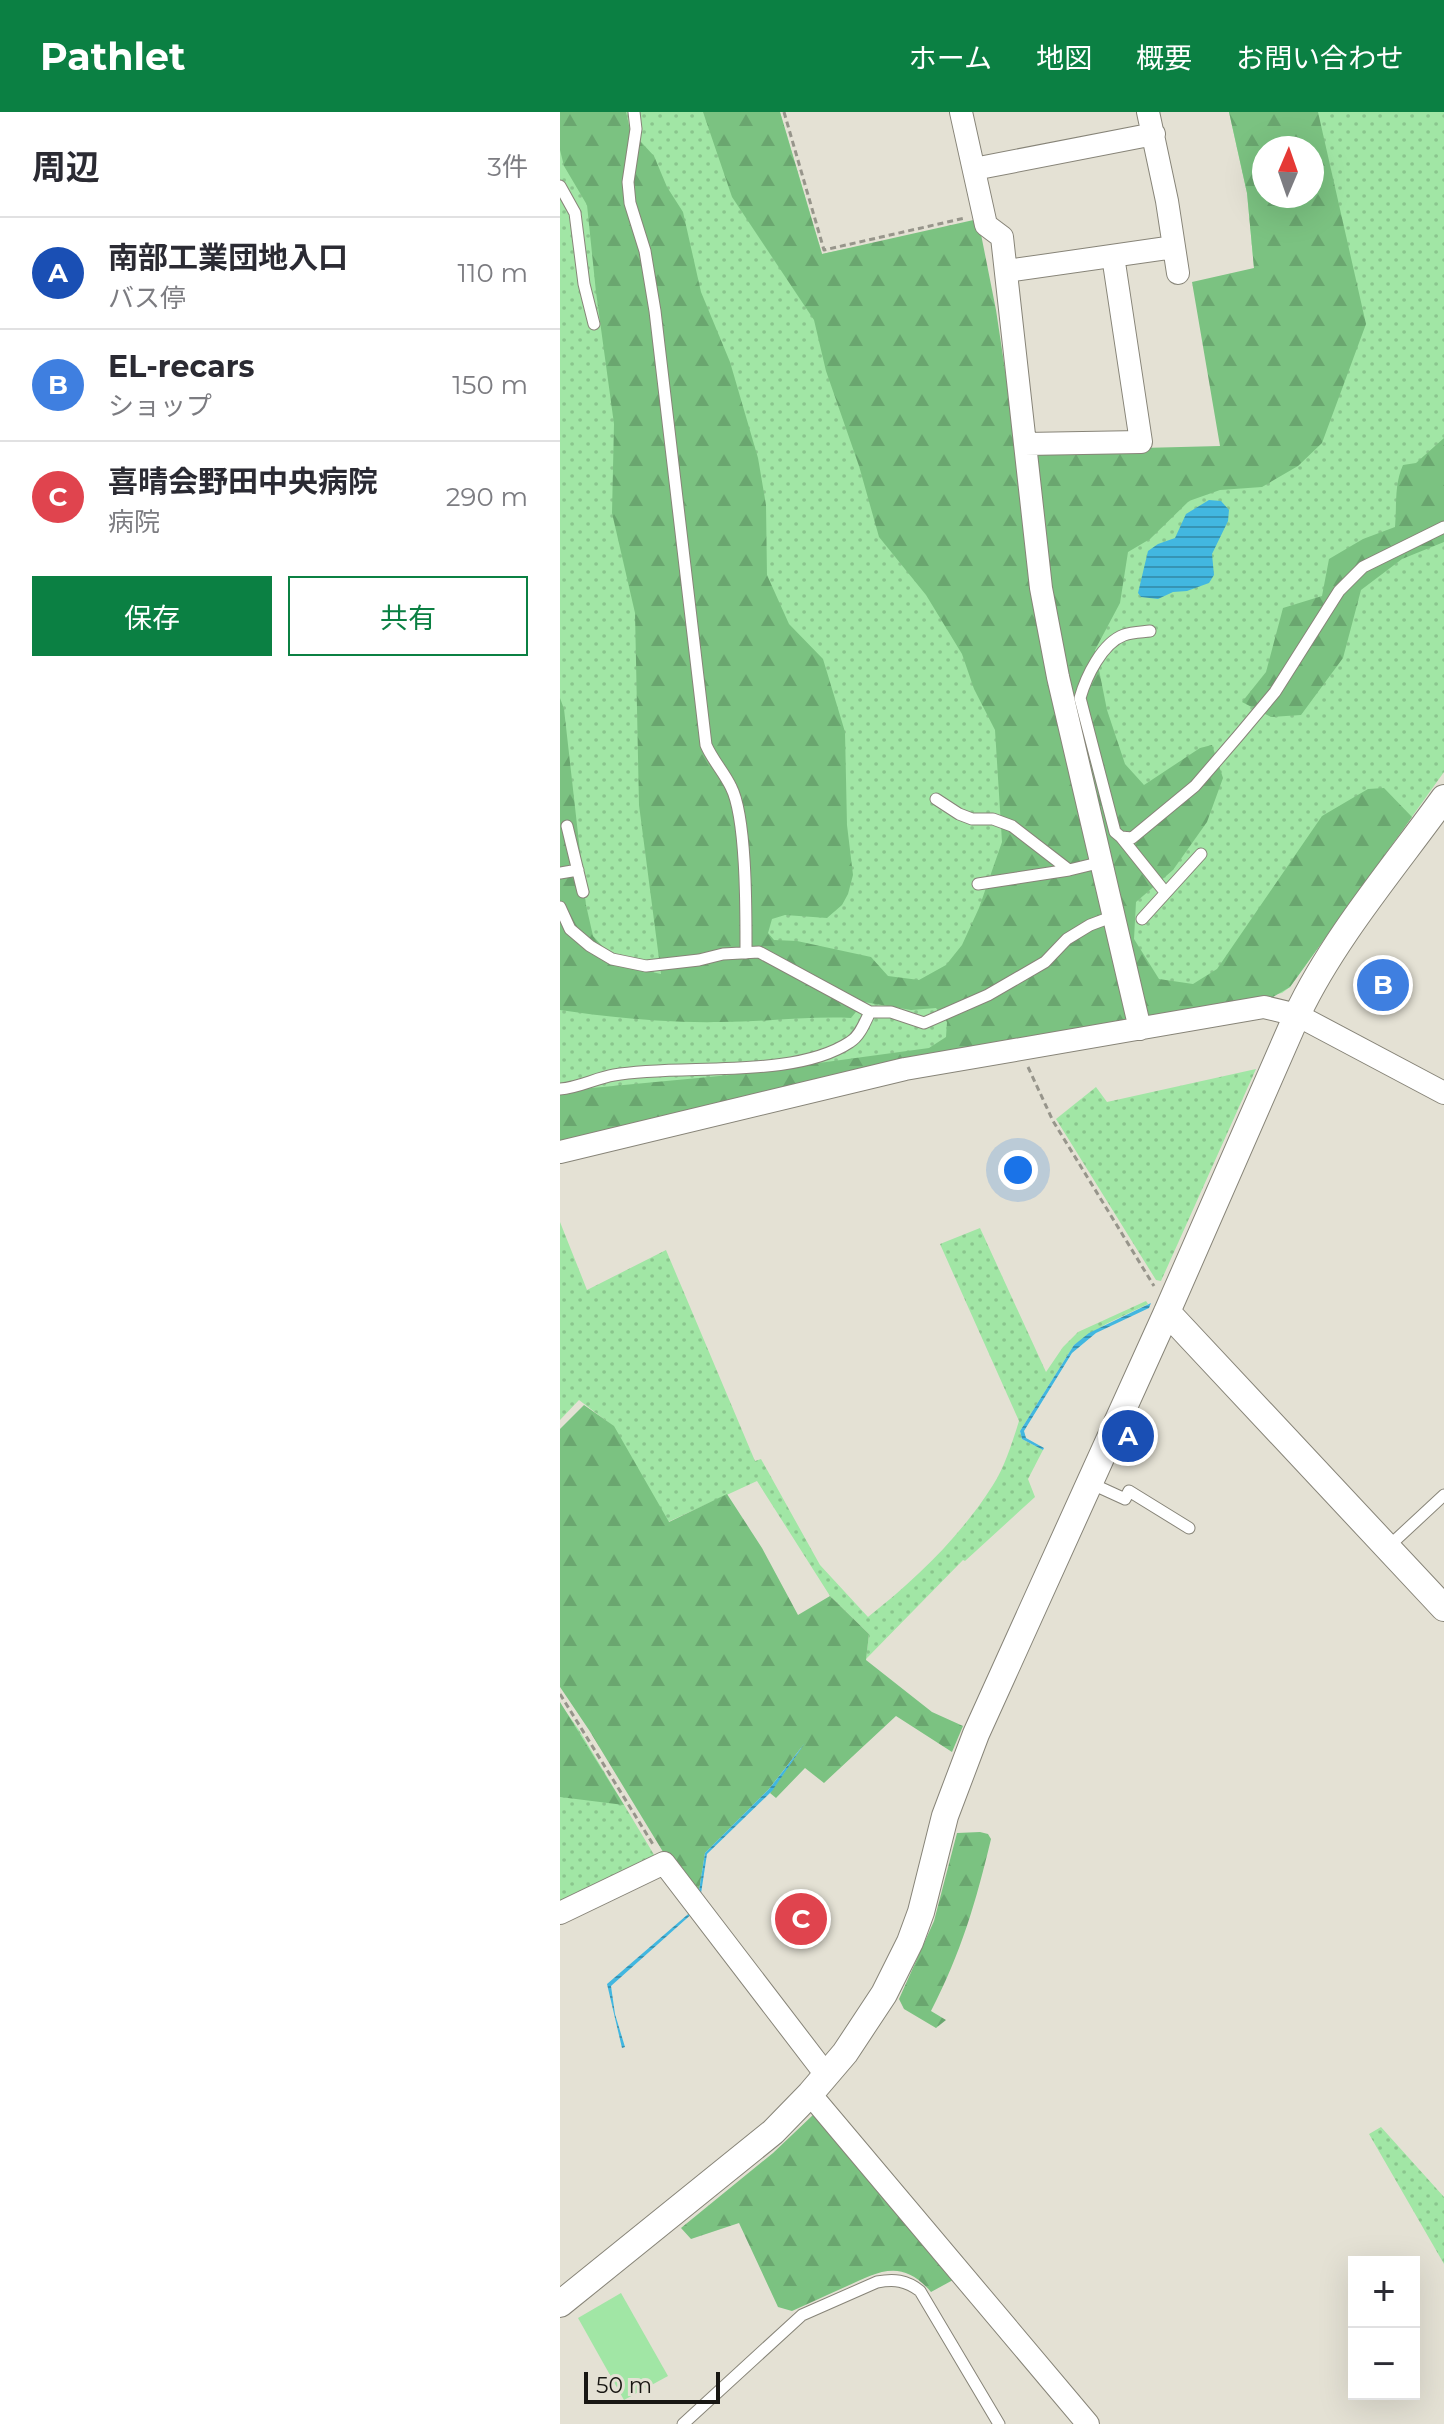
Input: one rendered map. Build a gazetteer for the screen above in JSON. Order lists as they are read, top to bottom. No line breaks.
{"scale_bar":"50 m","north":"top","page":{"header":"Pathlet","nav":["ホーム","地図","概要","お問い合わせ"],"heading":["周辺","3件"],"list":[{"mark":"A","name":"南部工業団地入口","note":"バス停","value":"110 m"},{"mark":"B","name":"EL-recars","note":"ショップ","value":"150 m"},{"mark":"C","name":"喜晴会野田中央病院","note":"病院","value":"290 m"}],"buttons":["保存","共有"],"pins":["B","A","C"],"map_buttons":["+","−"],"scale":"50 m"}}
